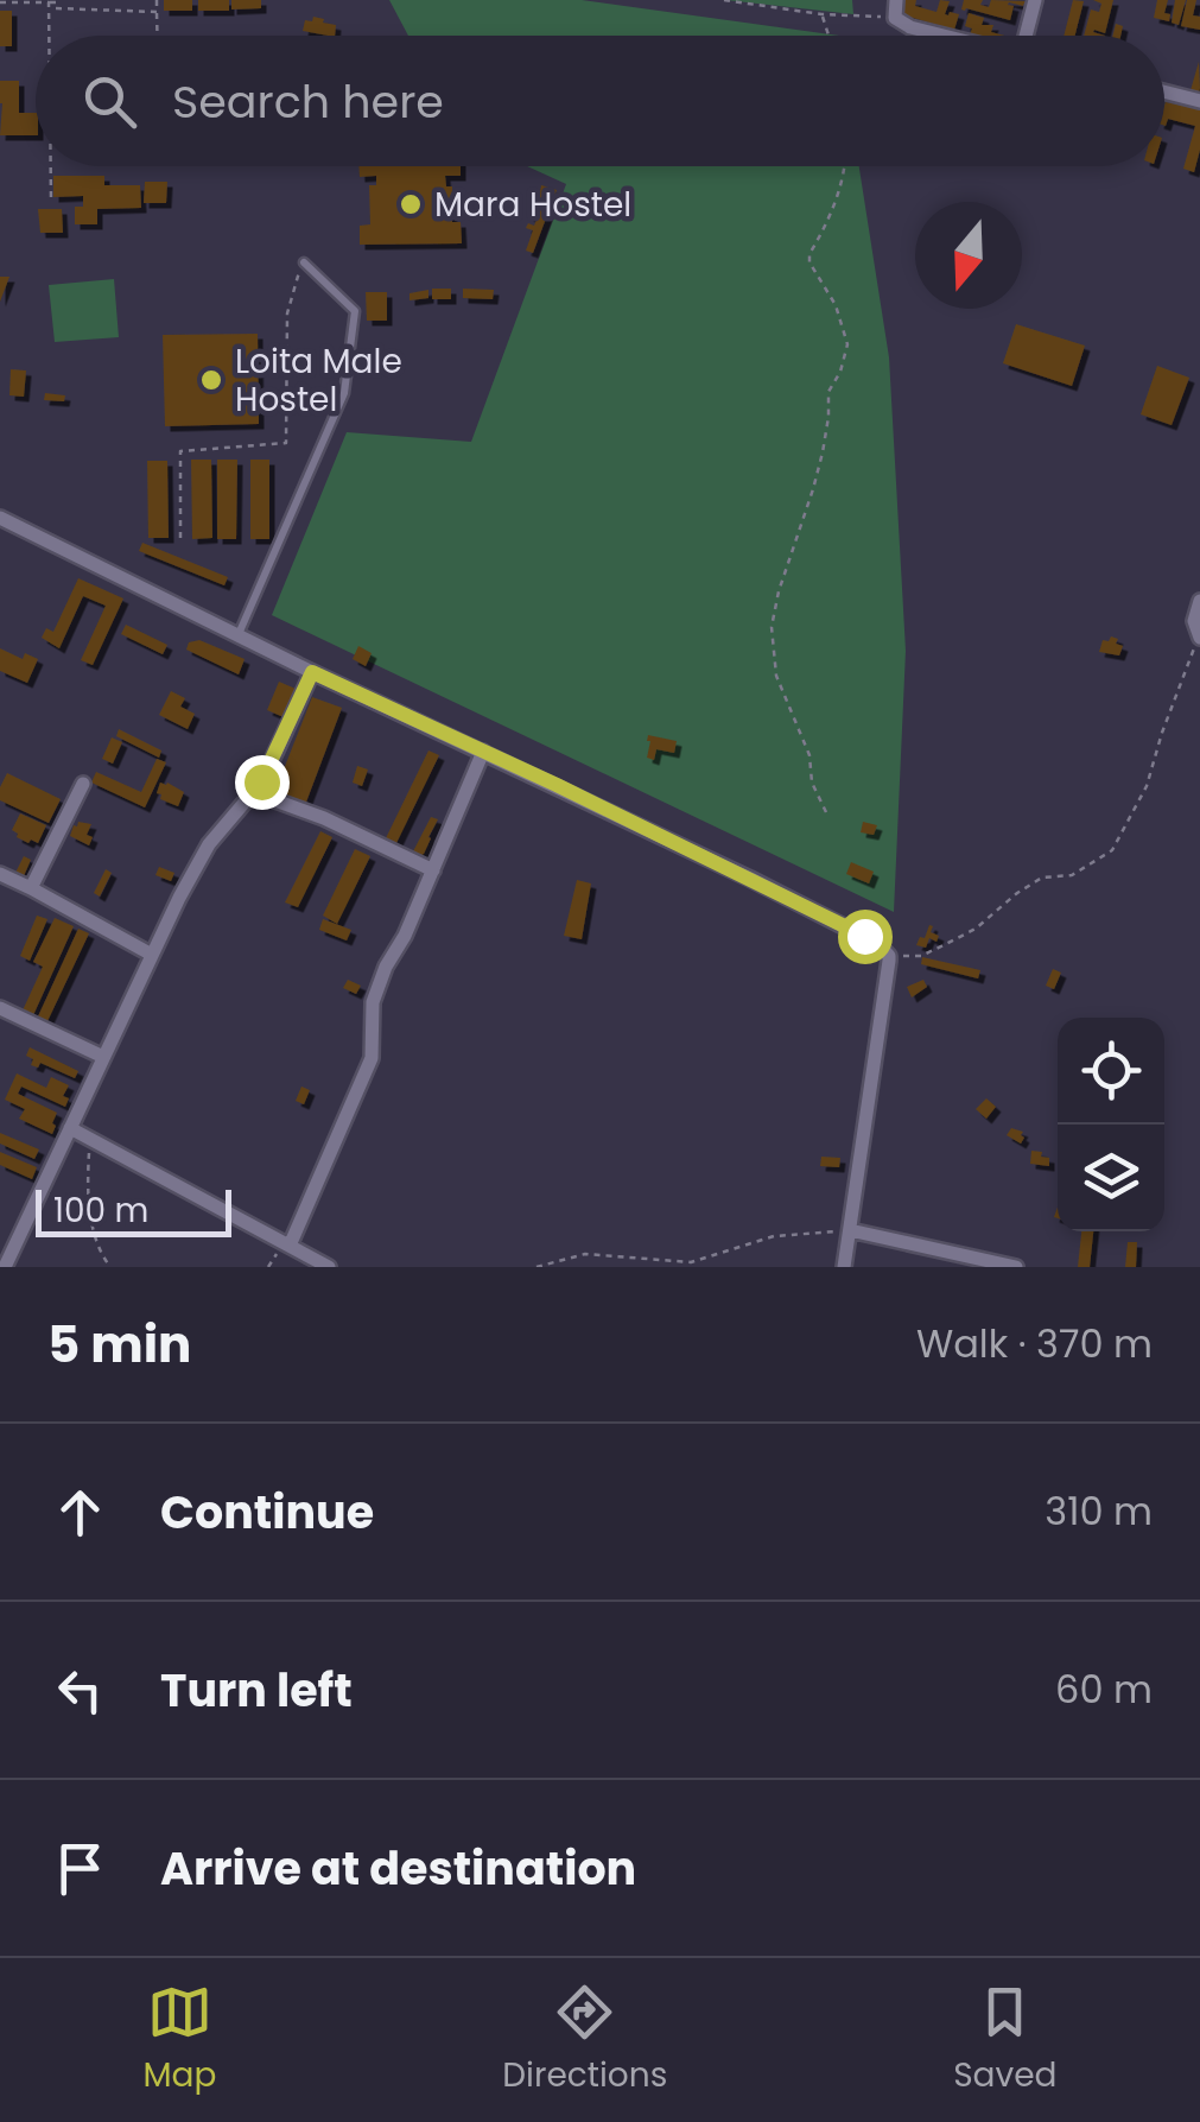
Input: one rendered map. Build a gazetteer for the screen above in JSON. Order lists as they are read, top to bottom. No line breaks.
{"places":["Mara Hostel","Loita Male Hostel"],"scale_bar":"100 m","north":"bottom","page":{"search":"Search here","scale":"100 m","heading":["5 min","Walk · 370 m"],"list":[["Continue","310 m"],["Turn left","60 m"],"Arrive at destination"],"nav":["Map","Directions","Saved"]}}
